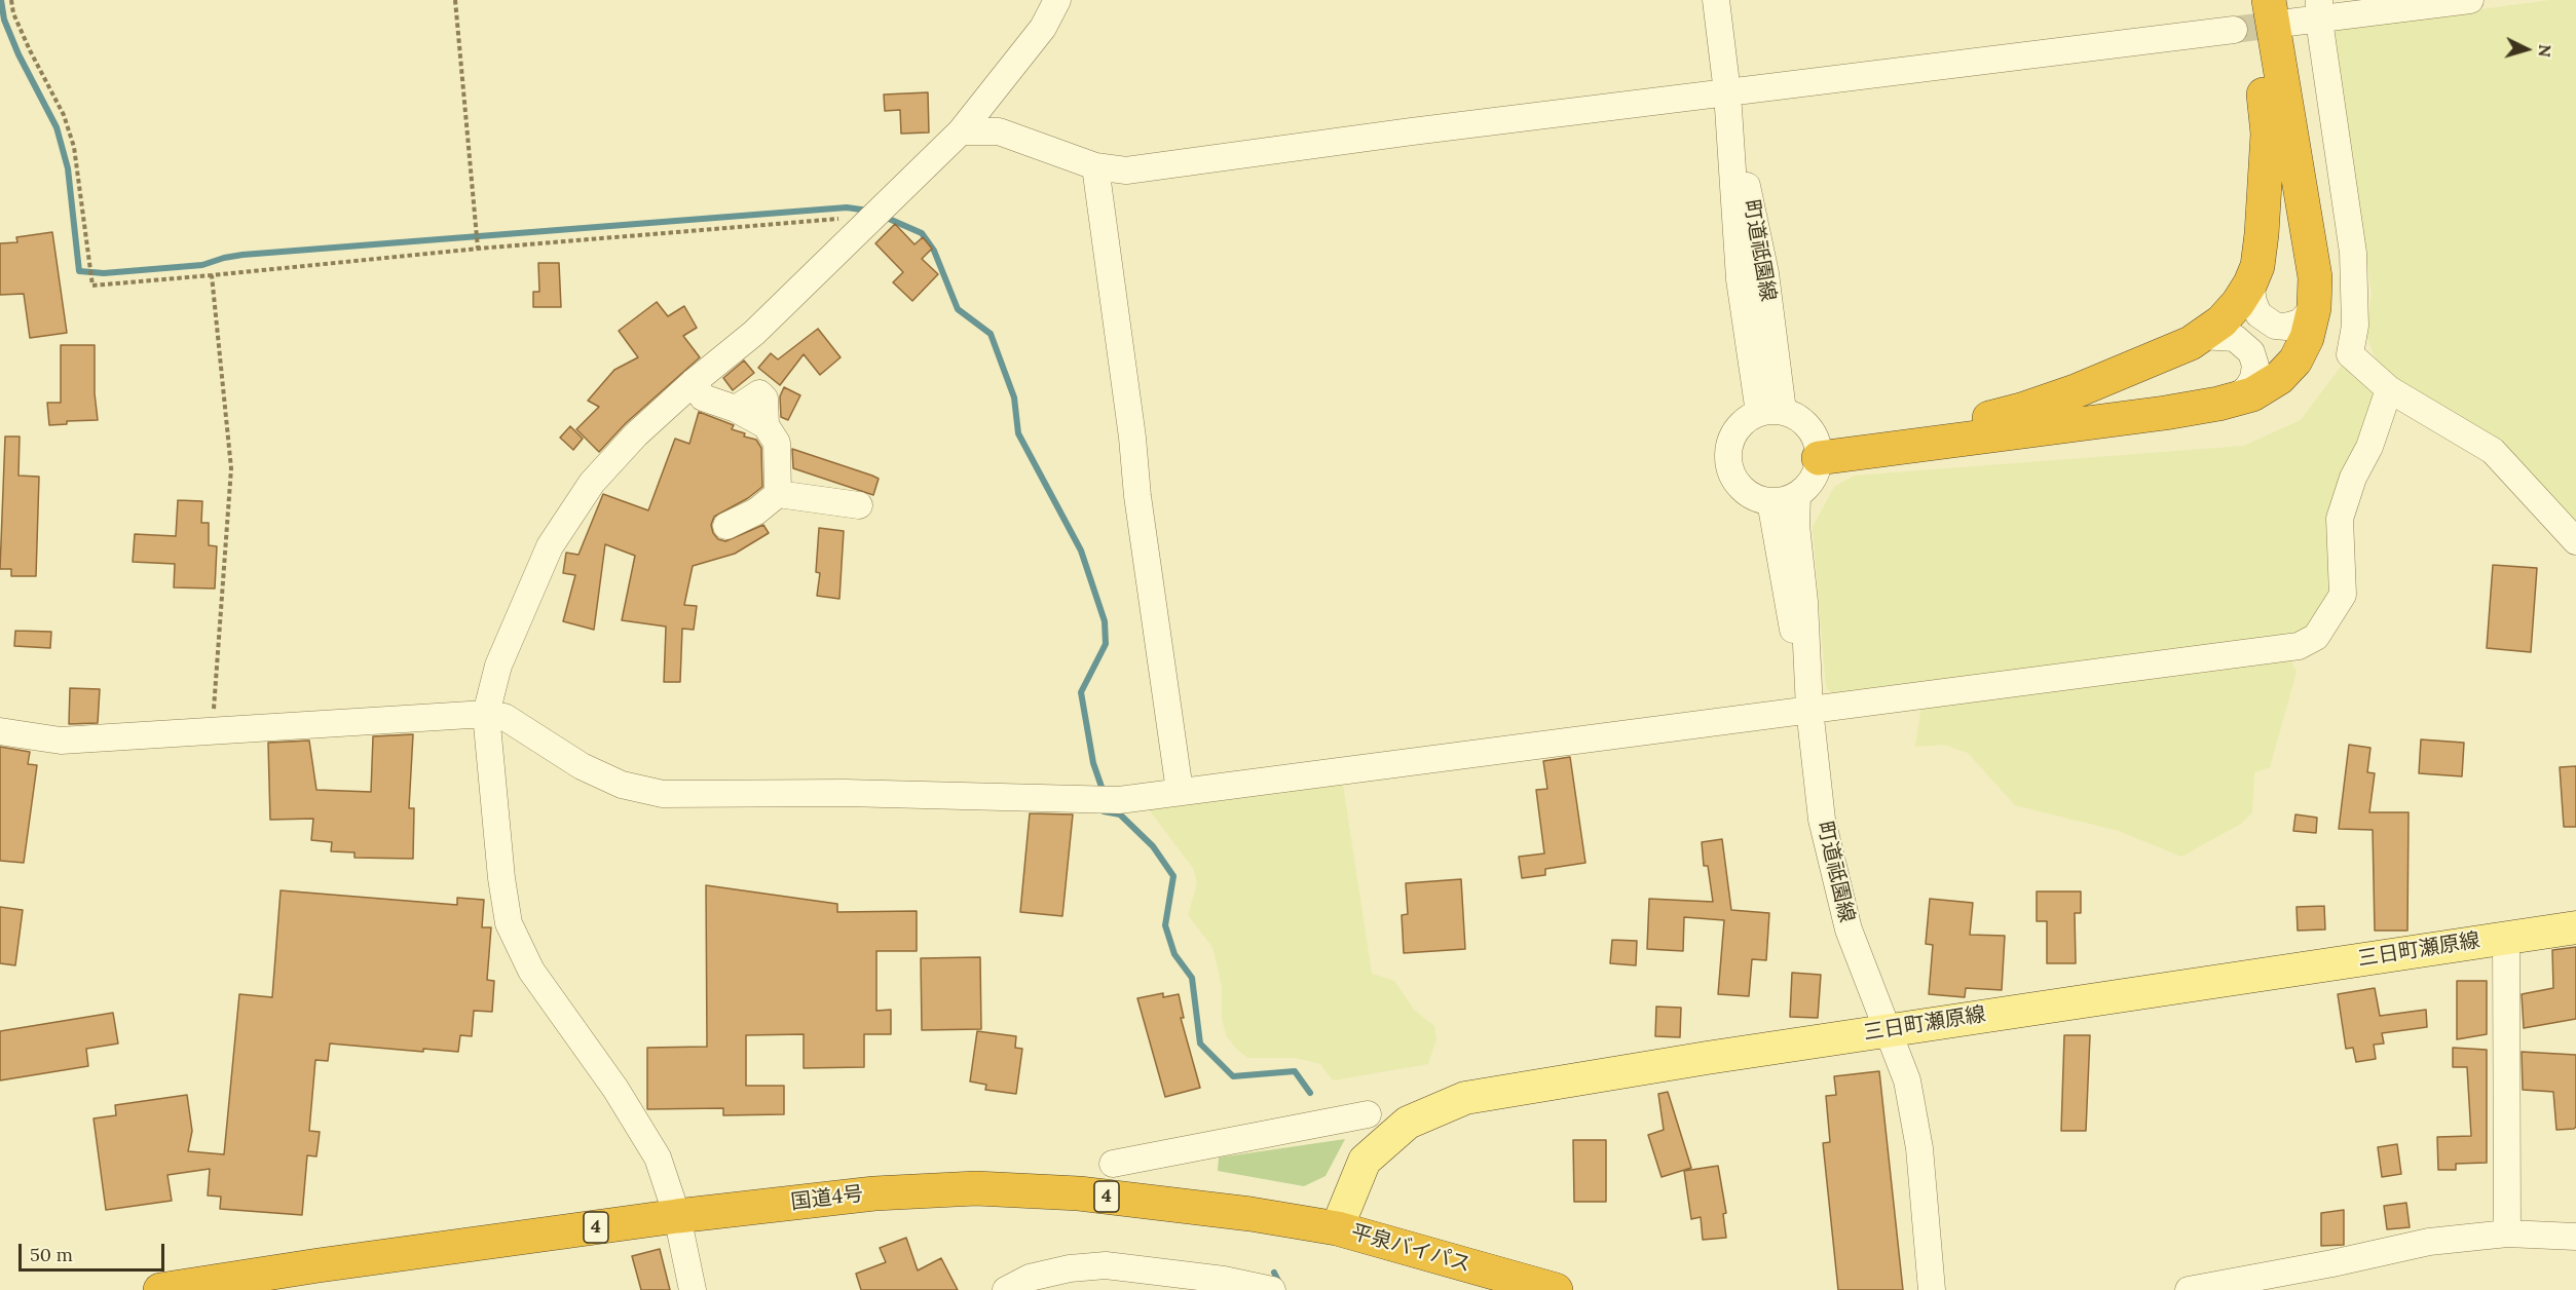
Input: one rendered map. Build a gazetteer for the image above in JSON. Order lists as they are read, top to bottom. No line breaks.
{"streets":{"highway":["4","国道4号","平泉バイパス"],"main road":["三日町瀬原線"],"street":["町道祗園線"]},"crossings":[["町道祗園線","三日町瀬原線"],["三日町瀬原線","国道4号"],["三日町瀬原線","平泉バイパス"],["4","国道4号"],["国道4号","平泉バイパス"]],"scale_bar":"50 m","north":"right"}
